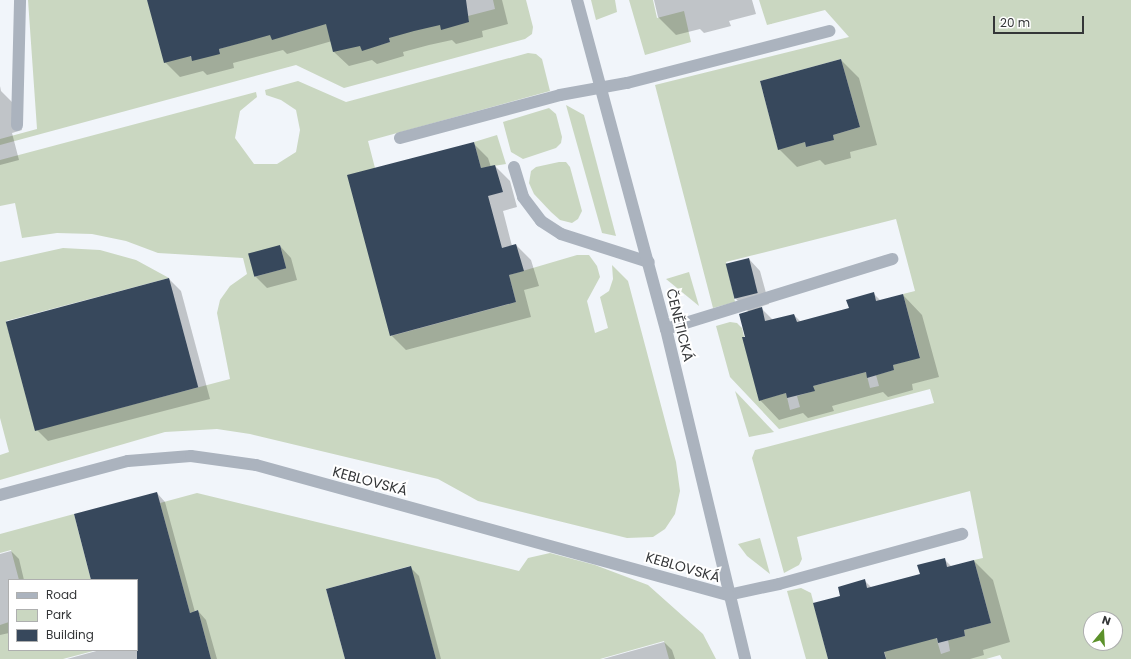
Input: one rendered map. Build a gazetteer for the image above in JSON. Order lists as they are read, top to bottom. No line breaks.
{"streets":{"street":["ČENĚTICKÁ","KEBLOVSKÁ"]},"crossings":[["ČENĚTICKÁ","KEBLOVSKÁ"]],"legend":["Road","Park","Building"],"scale_bar":"20 m","north":"top"}
